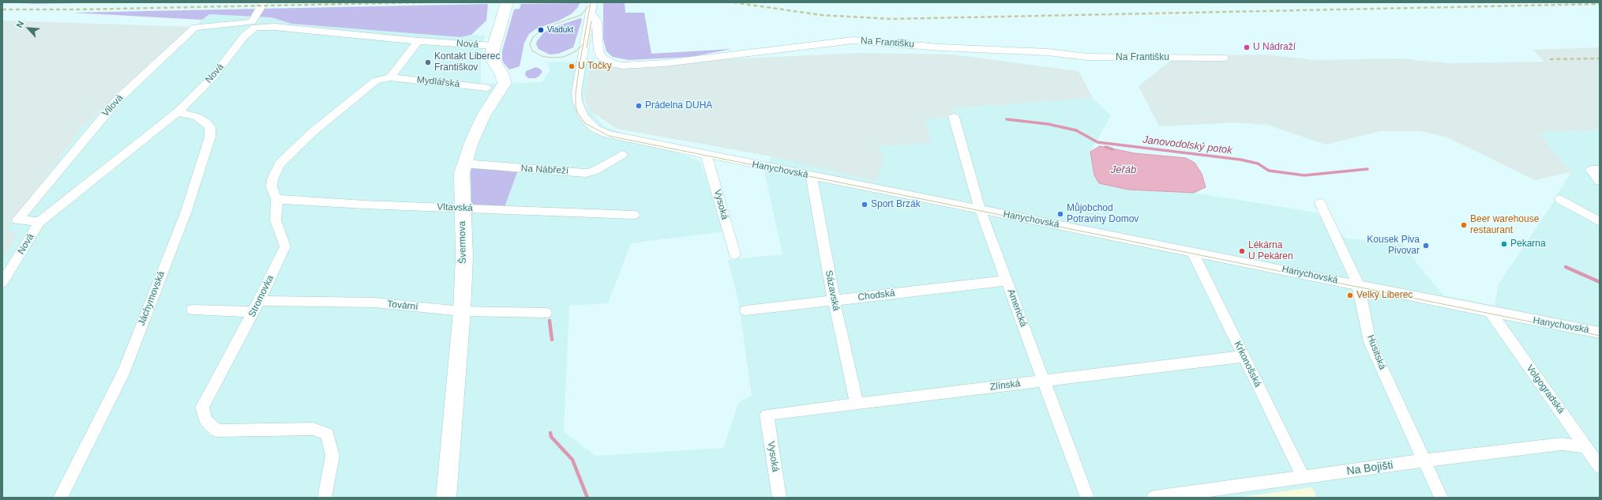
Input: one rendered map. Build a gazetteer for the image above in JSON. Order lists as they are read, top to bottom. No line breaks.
{"streets":{"street":["Na Františku","Nová","Mydlářská","Vilová","Na Nábřeží","Hanychovská","Vysoká","Vltavská","Švermova","Sázavská","Chodská","Stromovka","Jáchymovská","Tovární","Americká","Husitská","Krkonošská","Zlínská","Volgogradská","Na Bojišti"]},"crossings":[["Na Františku","Hanychovská"],["Nová","Vilová"],["Nová","Švermova"],["Nová","Jáchymovská"],["Mydlářská","Stromovka"],["Na Nábřeží","Švermova"],["Hanychovská","Vysoká"],["Hanychovská","Sázavská"],["Hanychovská","Americká"],["Hanychovská","Husitská"],["Hanychovská","Krkonošská"],["Hanychovská","Volgogradská"],["Vysoká","Zlínská"],["Vltavská","Švermova"],["Vltavská","Stromovka"],["Švermova","Tovární"],["Sázavská","Chodská"],["Sázavská","Zlínská"],["Chodská","Americká"],["Stromovka","Tovární"],["Americká","Zlínská"],["Husitská","Na Bojišti"],["Krkonošská","Zlínská"],["Krkonošská","Na Bojišti"],["Volgogradská","Na Bojišti"]],"water":["Janovodolský potok","Jeřáb"],"places":["Viadukt","U Nádraží","Kontakt Liberec Františkov","U Točky","Prádelna DUHA","Sport Brzák","Můjobchod Potraviny Domov","Beer warehouse restaurant","Pekarna","Kousek Piva Pivovar","Lékárna U Pekáren","Velký Liberec"],"north":"top left"}
